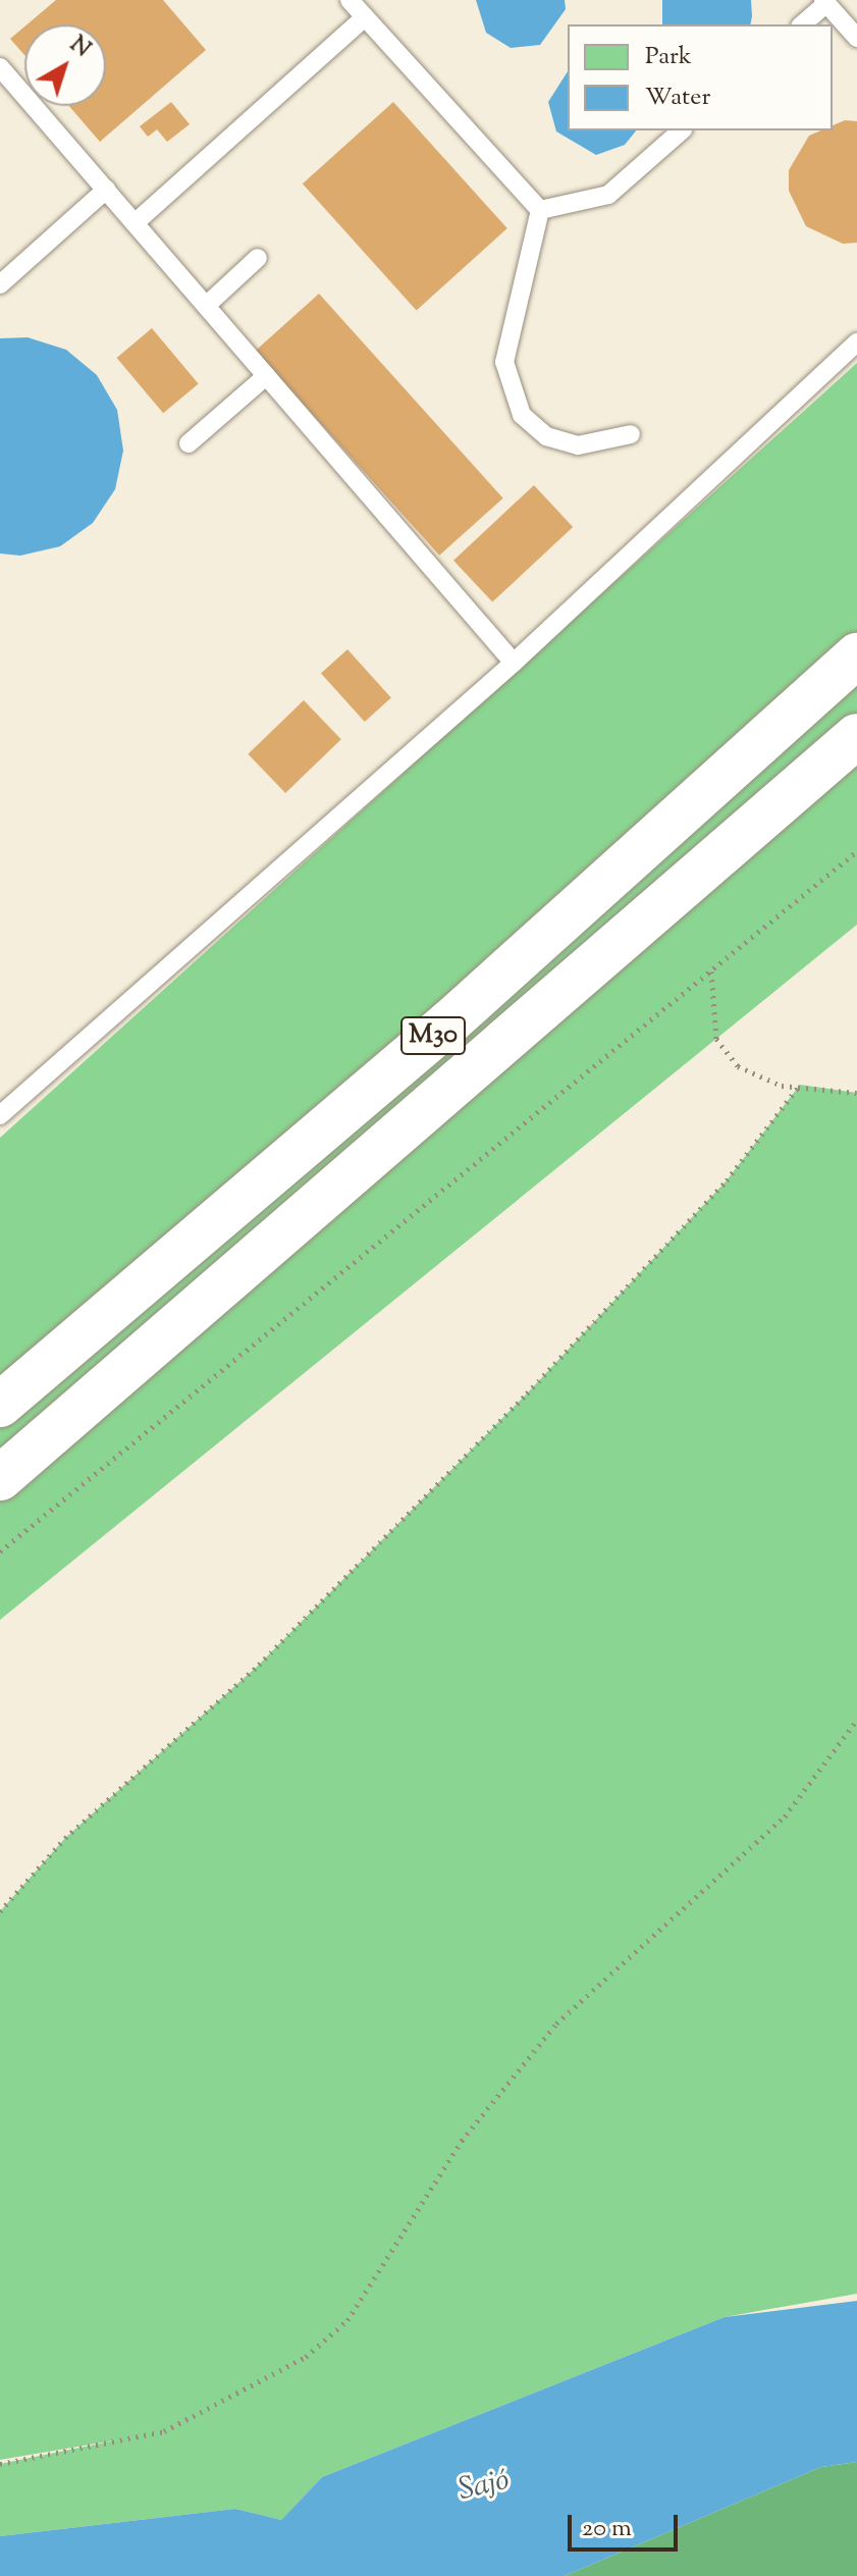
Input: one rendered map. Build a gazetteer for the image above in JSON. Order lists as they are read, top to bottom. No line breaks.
{"streets":{"highway":["M30"]},"water":["Sajó"],"legend":["Park","Water"],"scale_bar":"20 m","north":"top right"}
